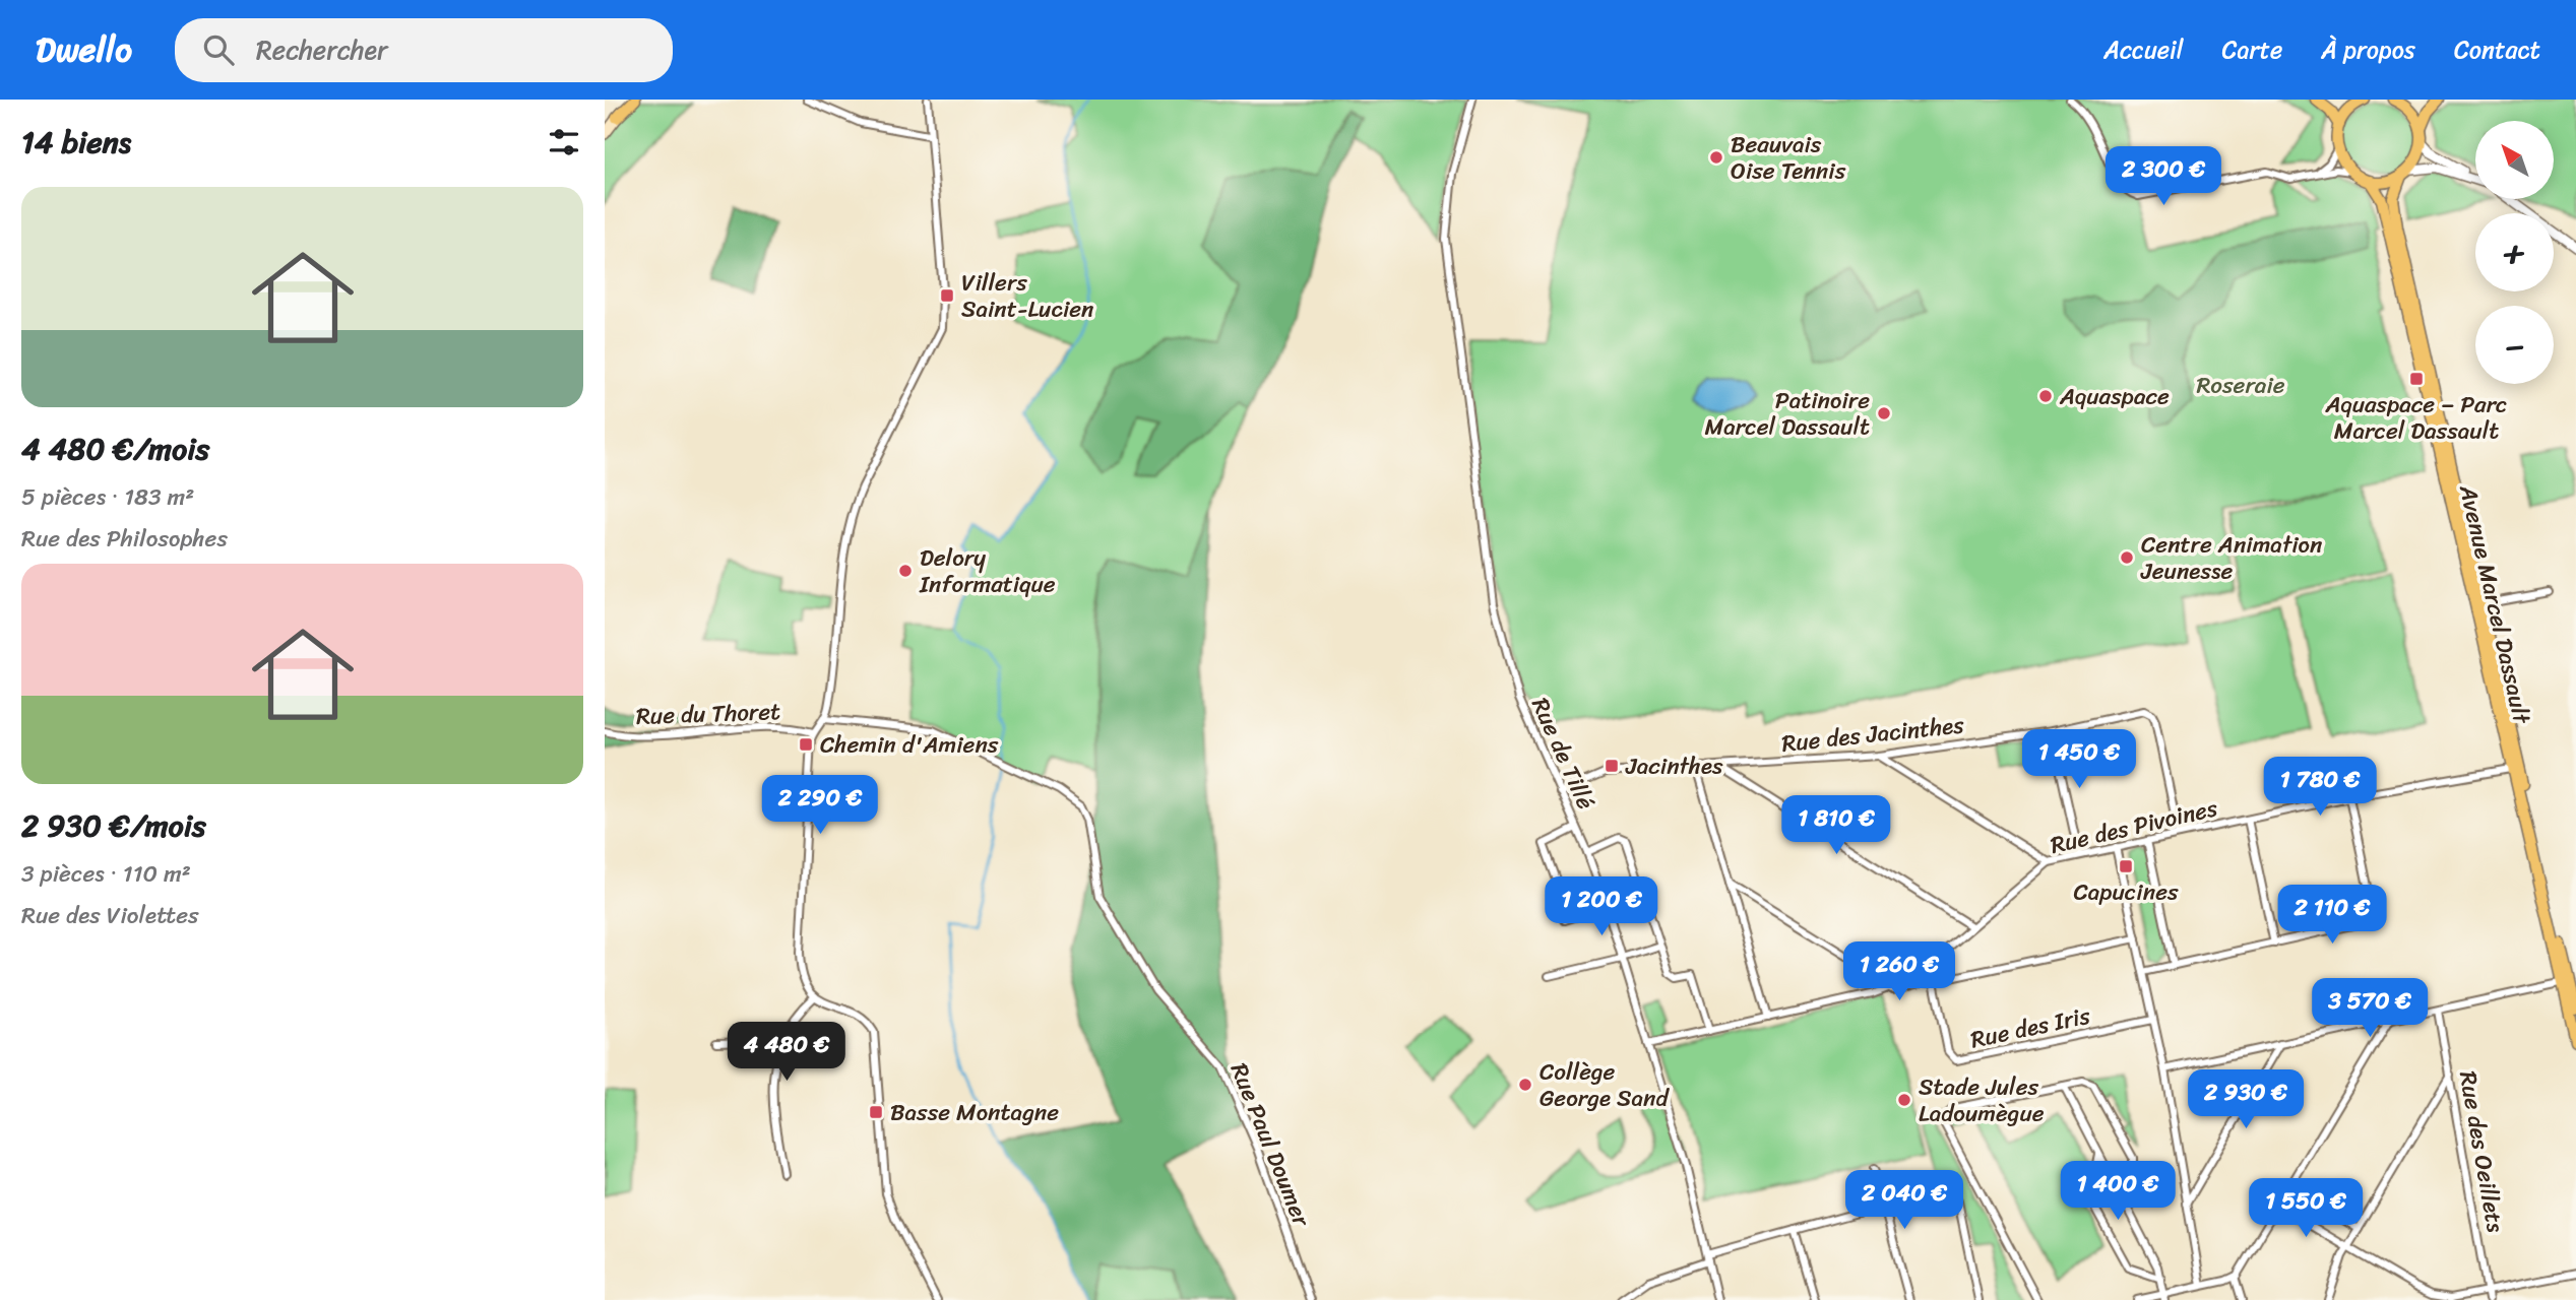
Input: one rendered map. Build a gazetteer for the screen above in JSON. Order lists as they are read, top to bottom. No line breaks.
{"streets":{"main road":["Avenue Marcel Dassault"],"street":["Rue du Thoret","Rue des Jacinthes","Rue de Tillé","Rue des Pivoines","Rue des Iris","Rue Paul Doumer","Rue des Oeillets"]},"crossings":[["Avenue Marcel Dassault","Rue des Pivoines"],["Rue des Jacinthes","Rue de Tillé"],["Rue des Jacinthes","Rue des Pivoines"]],"parks":["Roseraie"],"places":{"other":["Beauvais Oise Tennis","Aquaspace","Patinoire Marcel Dassault","Centre Animation Jeunesse","Delory Informatique","Collège George Sand","Stade Jules Ladoumègue"],"transit":["Villers Saint-Lucien","Aquaspace – Parc Marcel Dassault","Chemin d'Amiens","Jacinthes","Capucines","Basse Montagne"]},"north":"top left","page":{"header":"Dwello","search":"Rechercher","nav":["Accueil","Carte","À propos","Contact"],"heading":"14 biens","map_buttons":["+","−"],"price":["2 300 €","1 450 €","1 780 €","2 290 €","1 810 €","1 200 €","2 110 €","1 260 €","3 570 €","4 480 €","2 930 €","1 400 €","2 040 €","1 550 €"],"list":[{"name":"4 480 €/mois","note":"5 pièces · 183 m² · Rue des Philosophes"},{"name":"2 930 €/mois","note":"3 pièces · 110 m² · Rue des Violettes"}]}}
